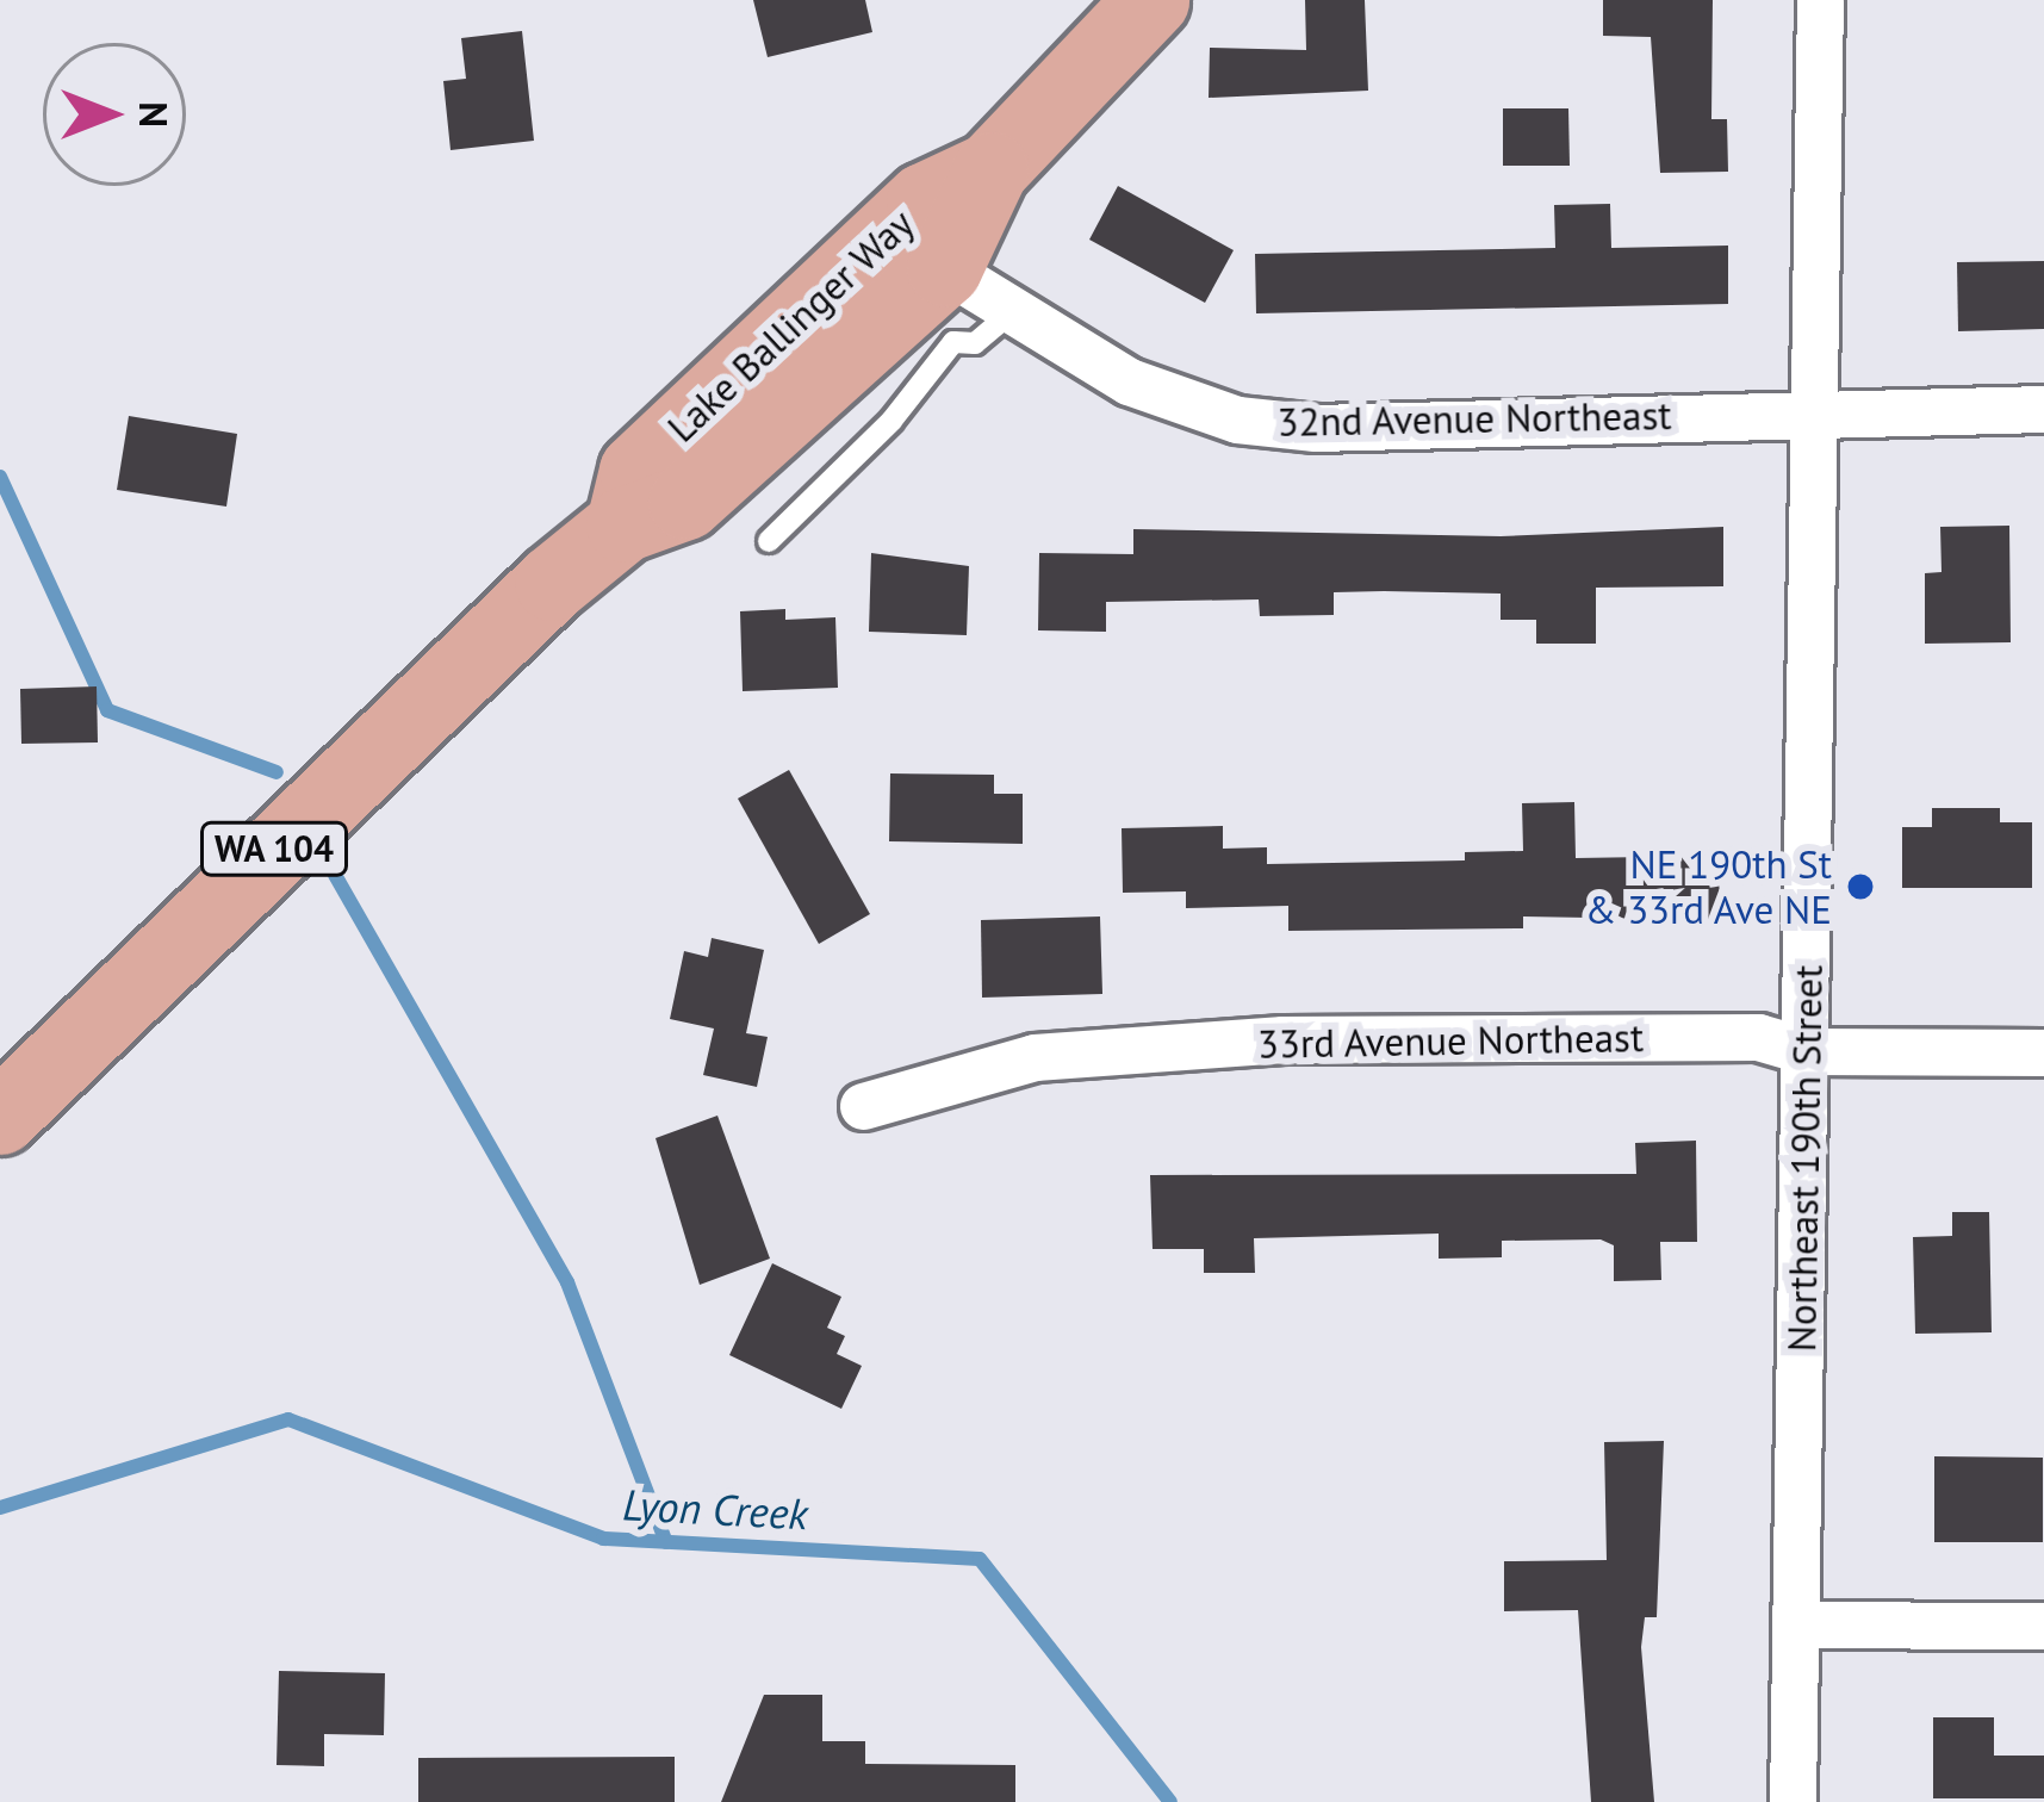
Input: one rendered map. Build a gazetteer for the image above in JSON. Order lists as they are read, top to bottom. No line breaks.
{"streets":{"main road":["Lake Ballinger Way","WA 104"],"street":["32nd Avenue Northeast","33rd Avenue Northeast","Northeast 190th Street"]},"crossings":[["Lake Ballinger Way","32nd Avenue Northeast"],["Lake Ballinger Way","WA 104"],["32nd Avenue Northeast","Northeast 190th Street"],["33rd Avenue Northeast","Northeast 190th Street"]],"water":["Lyon Creek"],"places":["NE 190th St & 33rd Ave NE"],"north":"right"}
